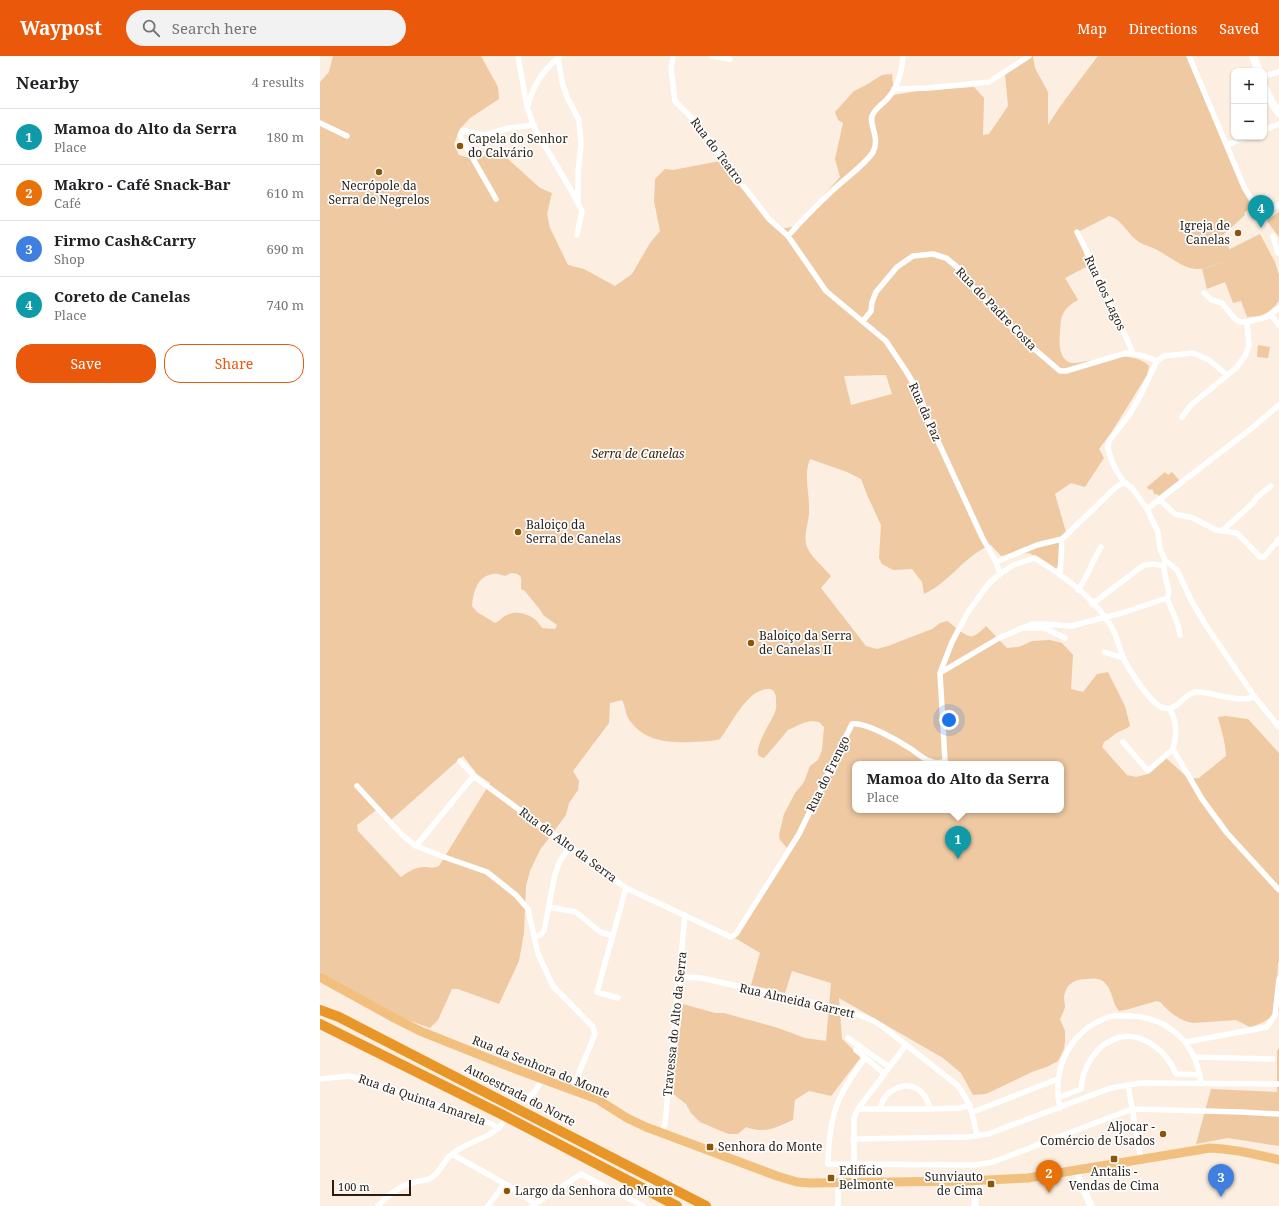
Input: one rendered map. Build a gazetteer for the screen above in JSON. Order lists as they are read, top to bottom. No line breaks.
{"streets":{"highway":["Autoestrada do Norte"],"main road":["Rua da Senhora do Monte"],"street":["Rua do Teatro","Rua dos Lagos","Rua do Padre Costa","Rua da Paz","Rua do Frengo","Rua do Alto da Serra","Rua Almeida Garrett","Travessa do Alto da Serra","Rua da Quinta Amarela"]},"crossings":[["Rua do Teatro","Rua da Paz"],["Rua dos Lagos","Rua do Padre Costa"],["Rua do Padre Costa","Rua da Paz"],["Rua da Paz","Rua do Frengo"],["Rua do Frengo","Rua do Alto da Serra"],["Rua do Frengo","Travessa do Alto da Serra"],["Rua do Alto da Serra","Travessa do Alto da Serra"],["Rua Almeida Garrett","Travessa do Alto da Serra"],["Travessa do Alto da Serra","Rua da Senhora do Monte"]],"parks":["Serra de Canelas"],"places":{"other":["Capela do Senhor do Calvário","Necrópole da Serra de Negrelos","Igreja de Canelas","Baloiço da Serra de Canelas","Baloiço da Serra de Canelas II","Aljocar - Comércio de Usados","Largo da Senhora do Monte"],"transit":["Senhora do Monte","Antalis - Vendas de Cima","Edifício Belmonte","Sunviauto de Cima"]},"scale_bar":"100 m","page":{"header":"Waypost","search":"Search here","nav":["Map","Directions","Saved"],"heading":["Nearby","4 results"],"map_buttons":["+","−"],"list":[{"mark":"1","name":"Mamoa do Alto da Serra","note":"Place","value":"180 m"},{"mark":"2","name":"Makro - Café Snack-Bar","note":"Café","value":"610 m"},{"mark":"3","name":"Firmo Cash&Carry","note":"Shop","value":"690 m"},{"mark":"4","name":"Coreto de Canelas","note":"Place","value":"740 m"}],"pins":["4","1","2","3"],"buttons":["Save","Share"],"popup":["Mamoa do Alto da Serra","Place"],"scale":"100 m"}}
